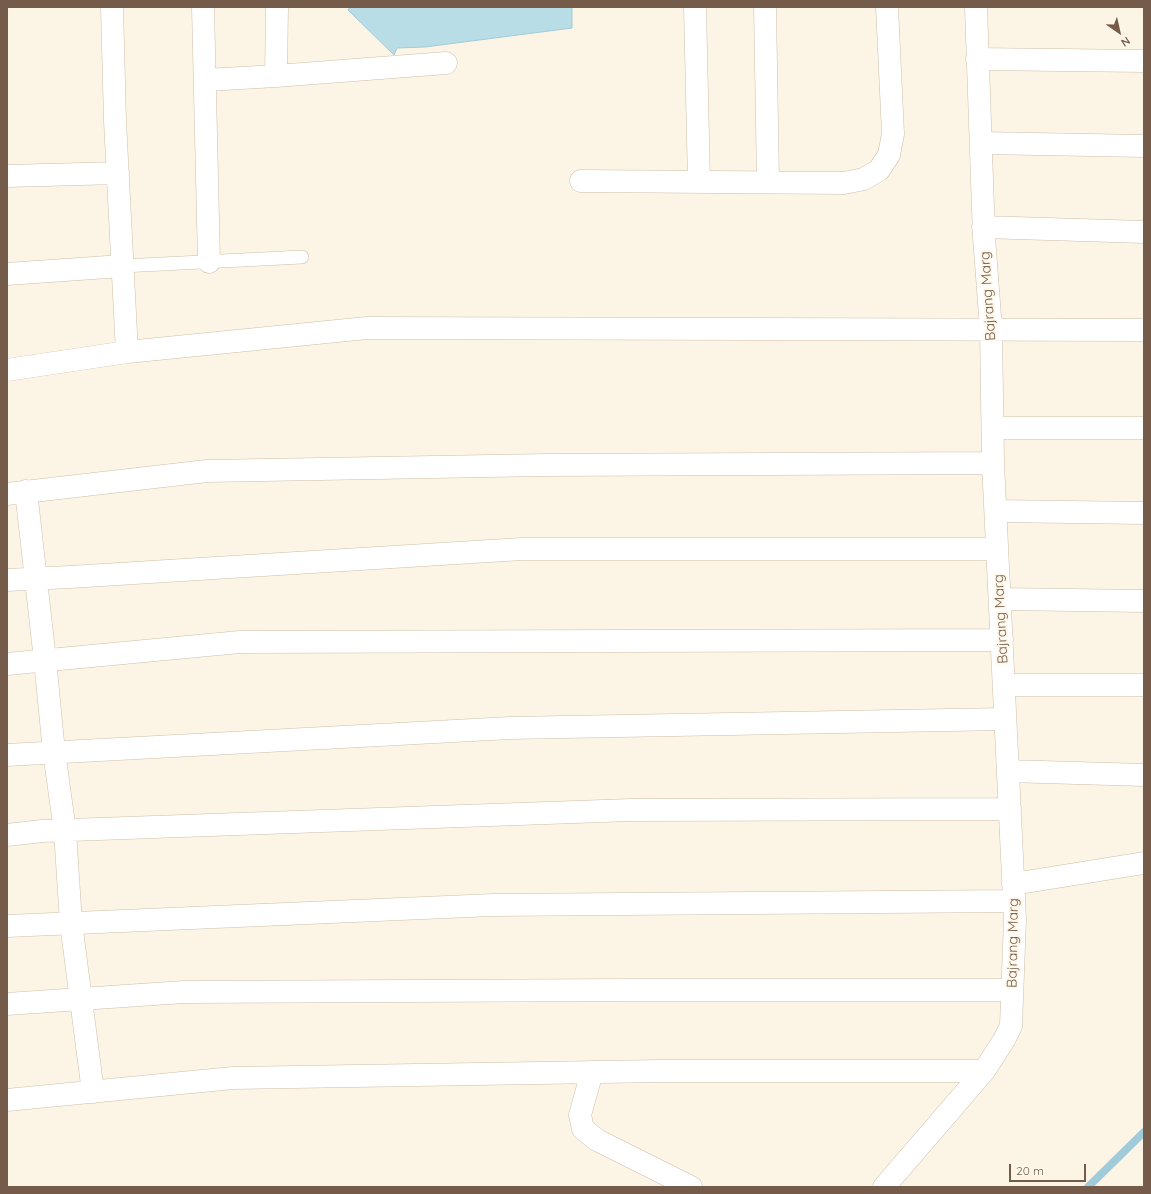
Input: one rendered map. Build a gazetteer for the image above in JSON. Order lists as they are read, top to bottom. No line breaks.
{"streets":{"street":["Bajrang Marg"]},"scale_bar":"20 m","north":"bottom right"}
